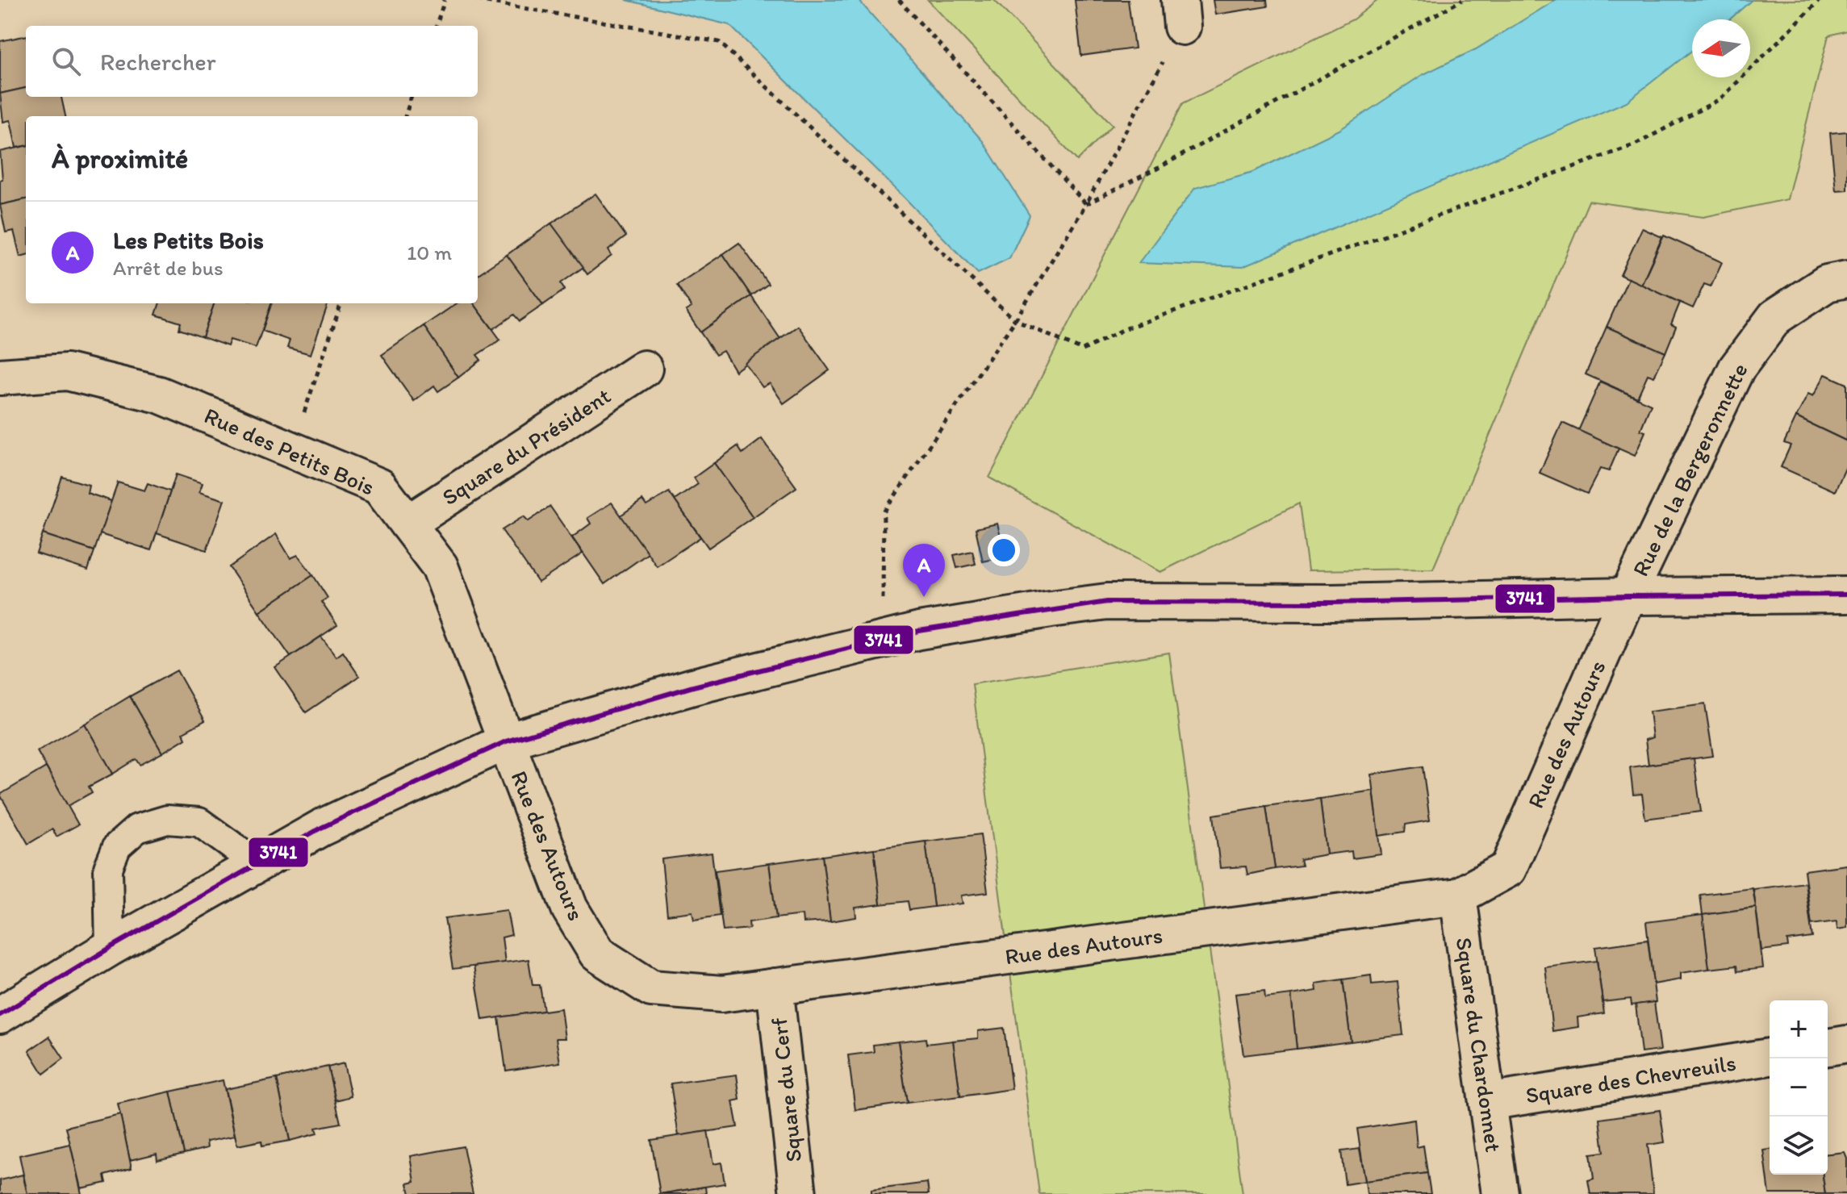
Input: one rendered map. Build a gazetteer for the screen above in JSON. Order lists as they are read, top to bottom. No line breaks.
{"streets":{"street":["Square du Président","Rue des Petits Bois","Rue de la Bergeronnette","Rue des Autours","Square du Chardonnet","Square des Chevreuils","Square du Cerf"]},"crossings":[["Square du Président","Rue des Petits Bois"],["Rue des Petits Bois","Rue des Autours"],["Rue de la Bergeronnette","Rue des Autours"],["Rue des Autours","Square du Chardonnet"],["Rue des Autours","Square du Cerf"],["Square du Chardonnet","Square des Chevreuils"]],"lines":["transit line 3741"],"north":"left","page":{"search":"Rechercher","heading":"À proximité","list":[{"mark":"A","name":"Les Petits Bois","note":"Arrêt de bus","value":"10 m"}],"pins":"A","map_buttons":["+","−"]}}
